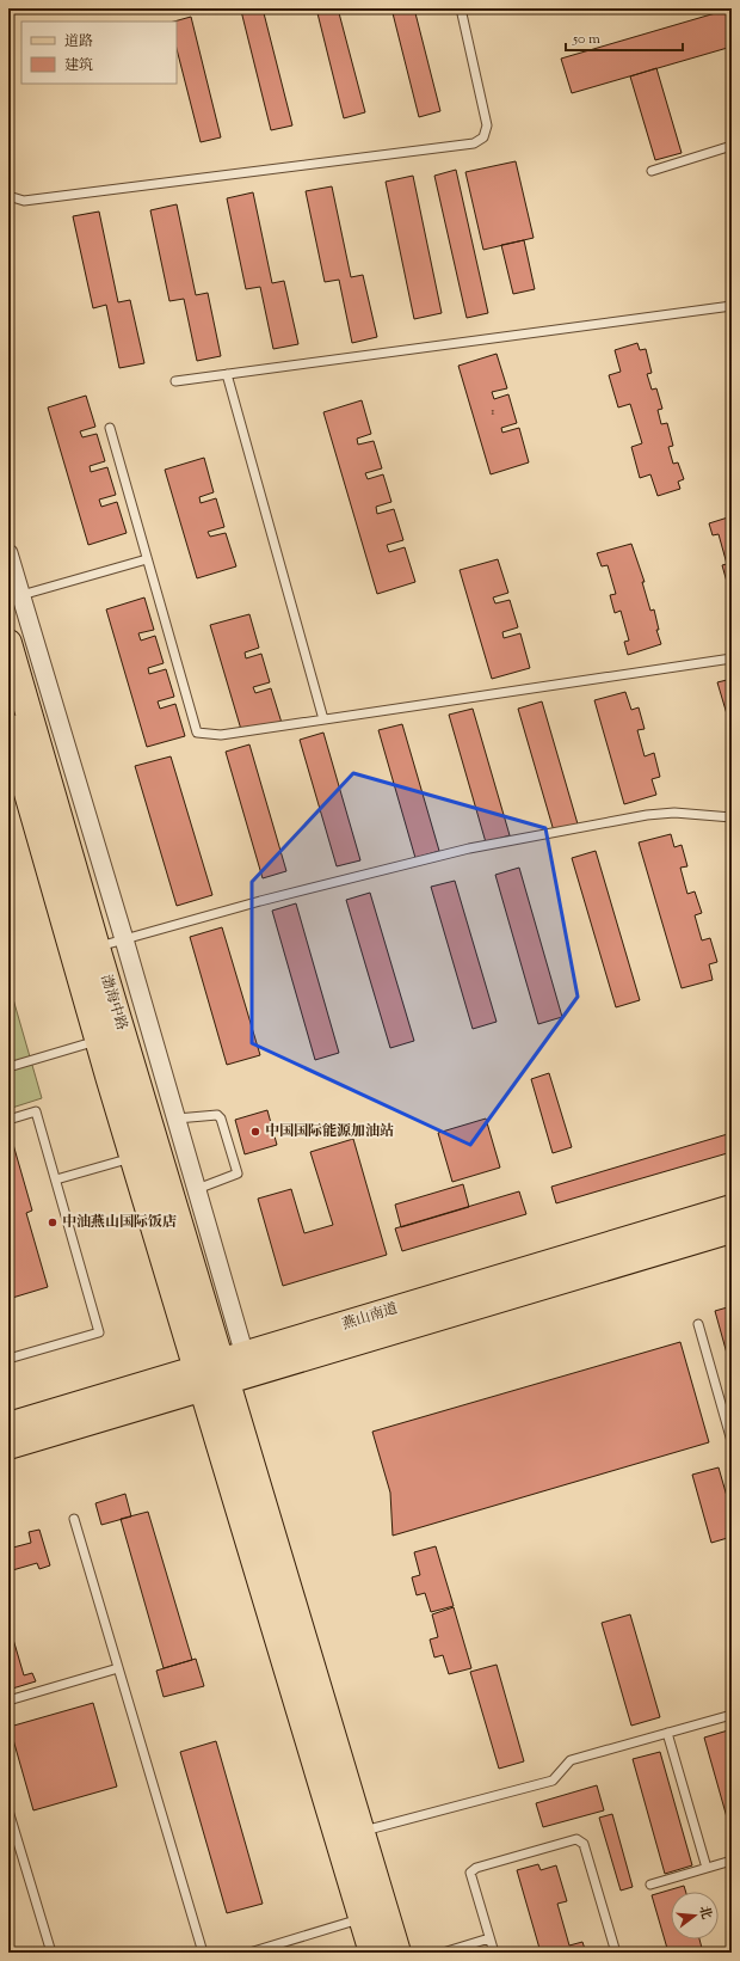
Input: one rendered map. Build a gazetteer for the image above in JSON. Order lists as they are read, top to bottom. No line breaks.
{"streets":{"main road":["渤海中路","燕山南道"]},"crossings":[["渤海中路","燕山南道"]],"places":["中国国际能源加油站","中油燕山国际饭店"],"house_numbers":["1"],"legend":["道路","建筑"],"scale_bar":"50 m","north":"right"}
